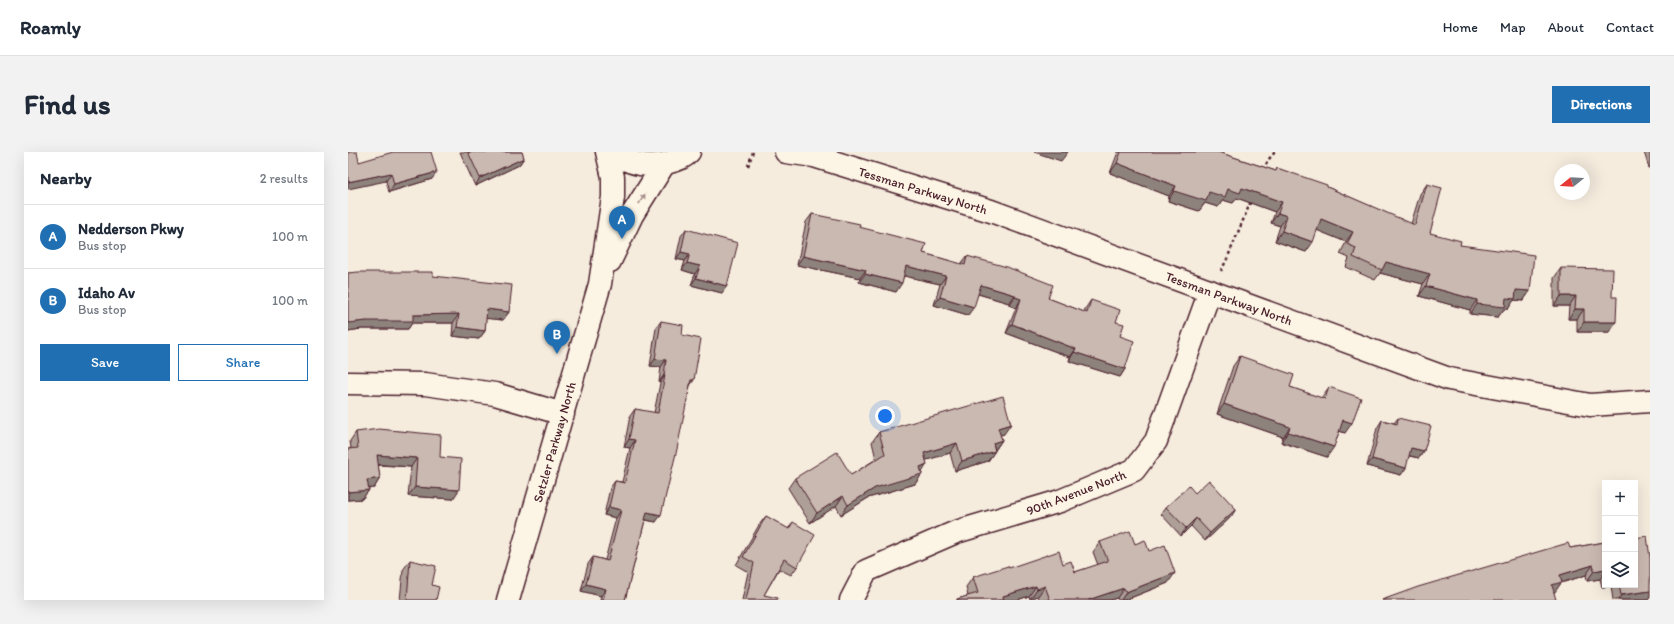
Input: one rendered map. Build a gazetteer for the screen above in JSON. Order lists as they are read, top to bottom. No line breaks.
{"streets":{"street":["Tessman Parkway North","Setzler Parkway North","90th Avenue North"]},"crossings":[["Tessman Parkway North","90th Avenue North"]],"north":"left","page":{"header":"Roamly","nav":["Home","Map","About","Contact"],"buttons":["Directions",["Save","Share"]],"title":"Find us","heading":["Nearby","2 results"],"list":[{"mark":"A","name":"Nedderson Pkwy","note":"Bus stop","value":"100 m"},{"mark":"B","name":"Idaho Av","note":"Bus stop","value":"100 m"}],"pins":["A","B"],"map_buttons":["+","−"]}}
